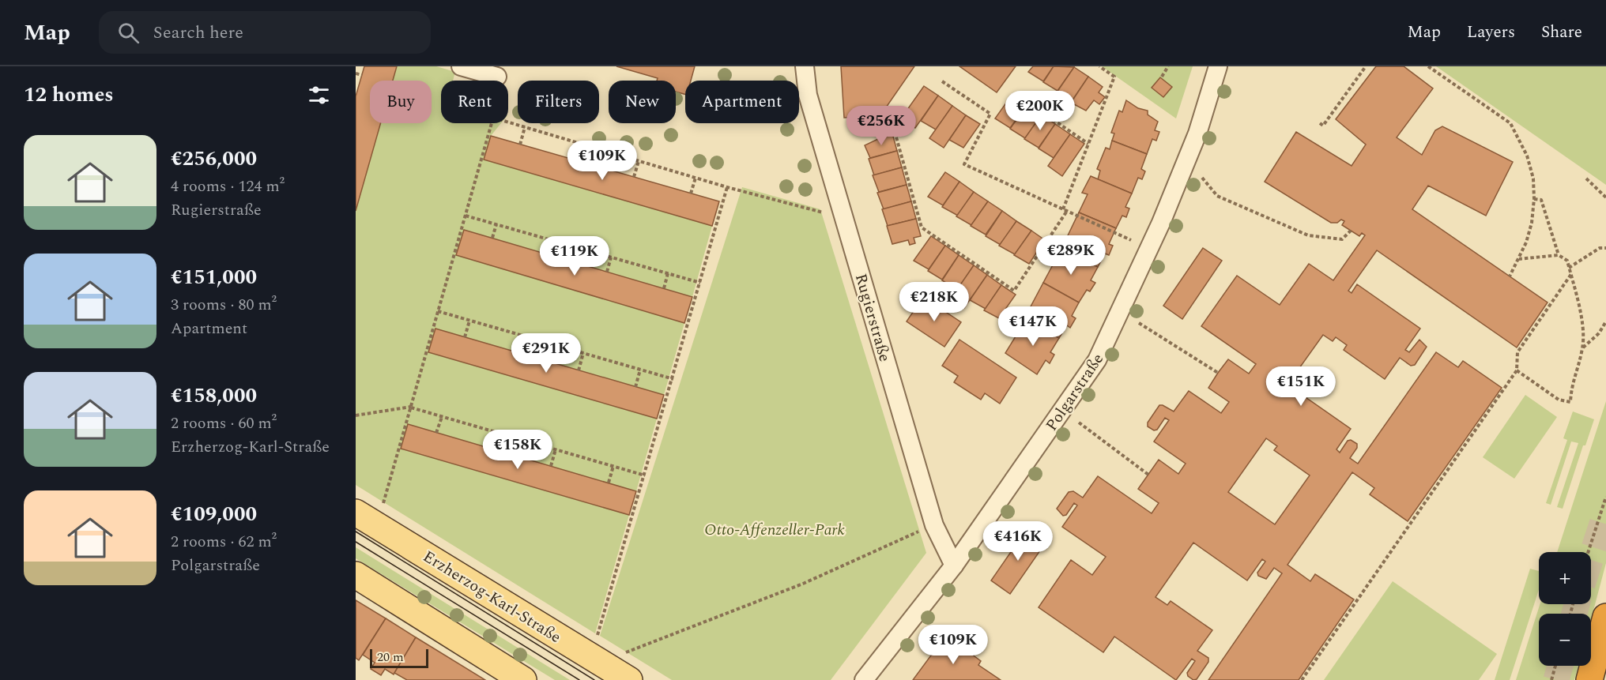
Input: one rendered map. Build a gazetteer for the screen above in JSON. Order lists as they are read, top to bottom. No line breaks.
{"streets":{"main road":["Erzherzog-Karl-Straße"],"street":["Rugierstraße","Polgarstraße"]},"crossings":[["Rugierstraße","Polgarstraße"]],"parks":["Otto-Affenzeller-Park"],"scale_bar":"20 m","page":{"header":"Map","search":"Search here","nav":["Map","Layers","Share"],"heading":"12 homes","chip":["Buy","Rent","Filters","New","Apartment"],"price":["€200K","€256K","€109K","€289K","€119K","€218K","€147K","€291K","€151K","€158K","€416K","€109K"],"list":[{"name":"€256,000","note":"4 rooms · 124 m² · Rugierstraße"},{"name":"€151,000","note":"3 rooms · 80 m² · Apartment"},{"name":"€158,000","note":"2 rooms · 60 m² · Erzherzog-Karl-Straße"},{"name":"€109,000","note":"2 rooms · 62 m² · Polgarstraße"}],"map_buttons":["+","−"],"scale":"20 m"}}
